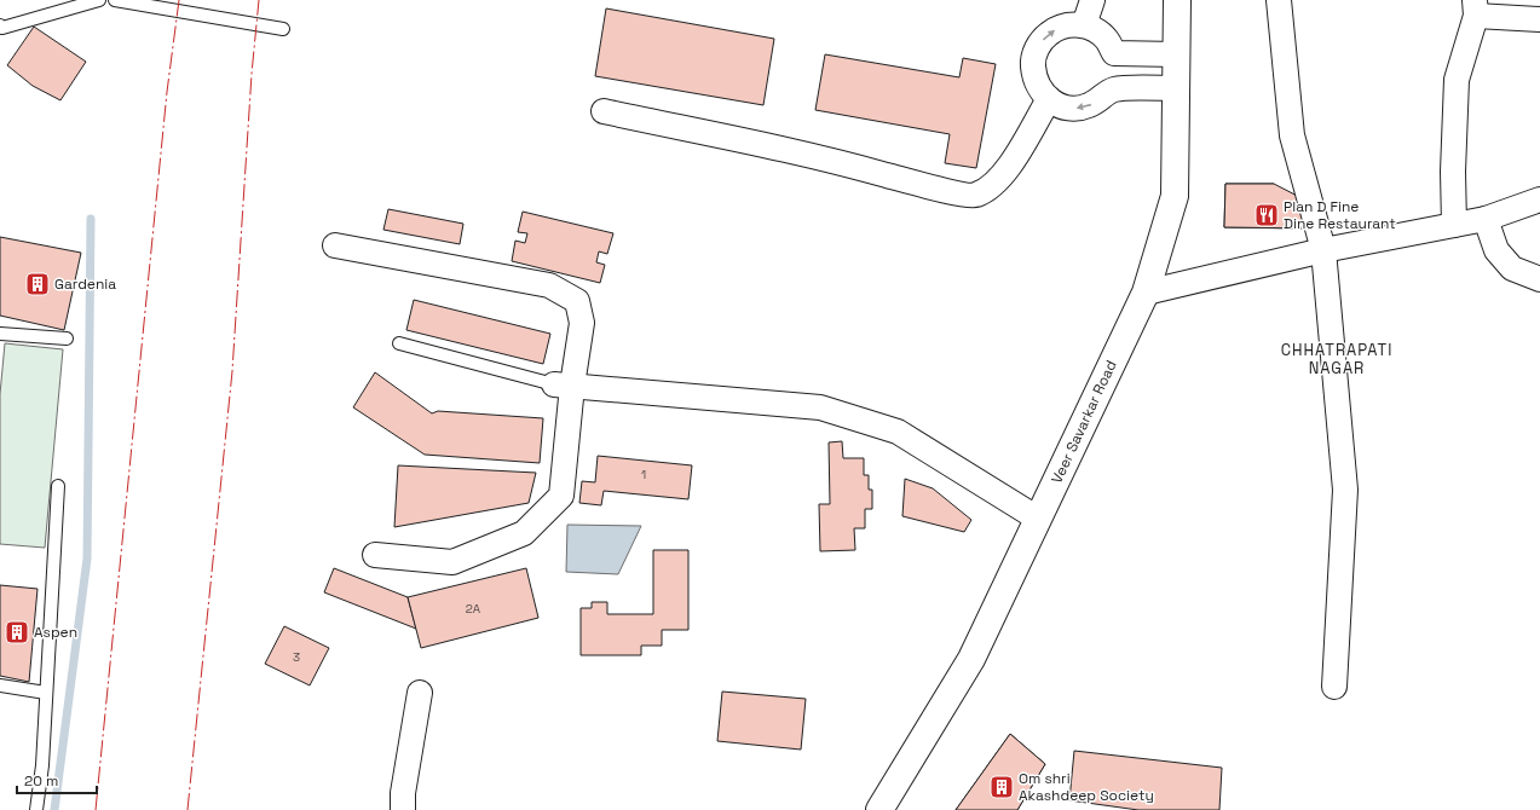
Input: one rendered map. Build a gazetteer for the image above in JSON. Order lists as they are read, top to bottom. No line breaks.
{"streets":{"street":["Veer Savarkar Road"]},"districts":["CHHATRAPATI NAGAR"],"places":{"restaurant":["Plan D Fine Dine Restaurant"],"building":["Gardenia","Aspen","Om shri Akashdeep Society"]},"house_numbers":["1","2A","3"],"scale_bar":"20 m"}
